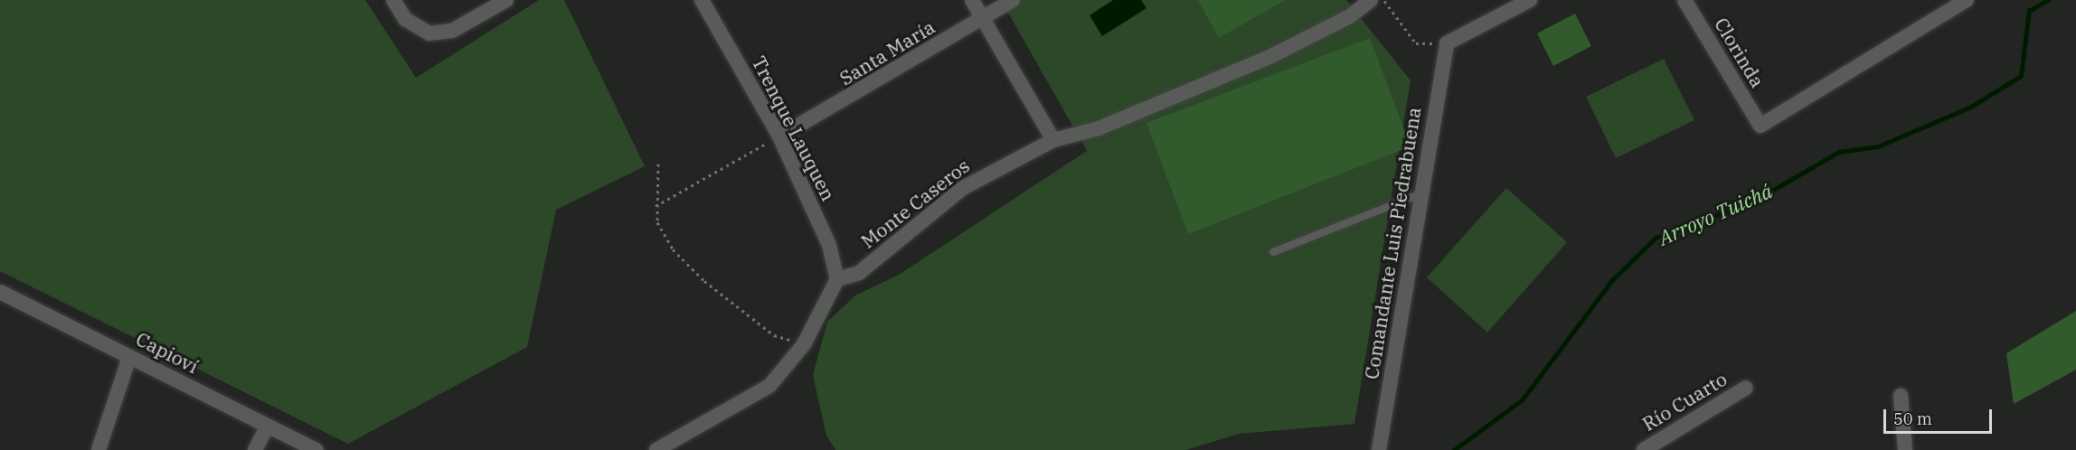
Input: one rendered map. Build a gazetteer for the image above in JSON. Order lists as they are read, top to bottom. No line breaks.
{"streets":{"street":["Santa María","Clorinda","Trenque Lauquen","Monte Caseros","Comandante Luis Piedrabuena","Capioví","Río Cuarto"]},"crossings":[["Santa María","Trenque Lauquen"],["Trenque Lauquen","Monte Caseros"]],"water":["Arroyo Tuichá"],"scale_bar":"50 m"}
